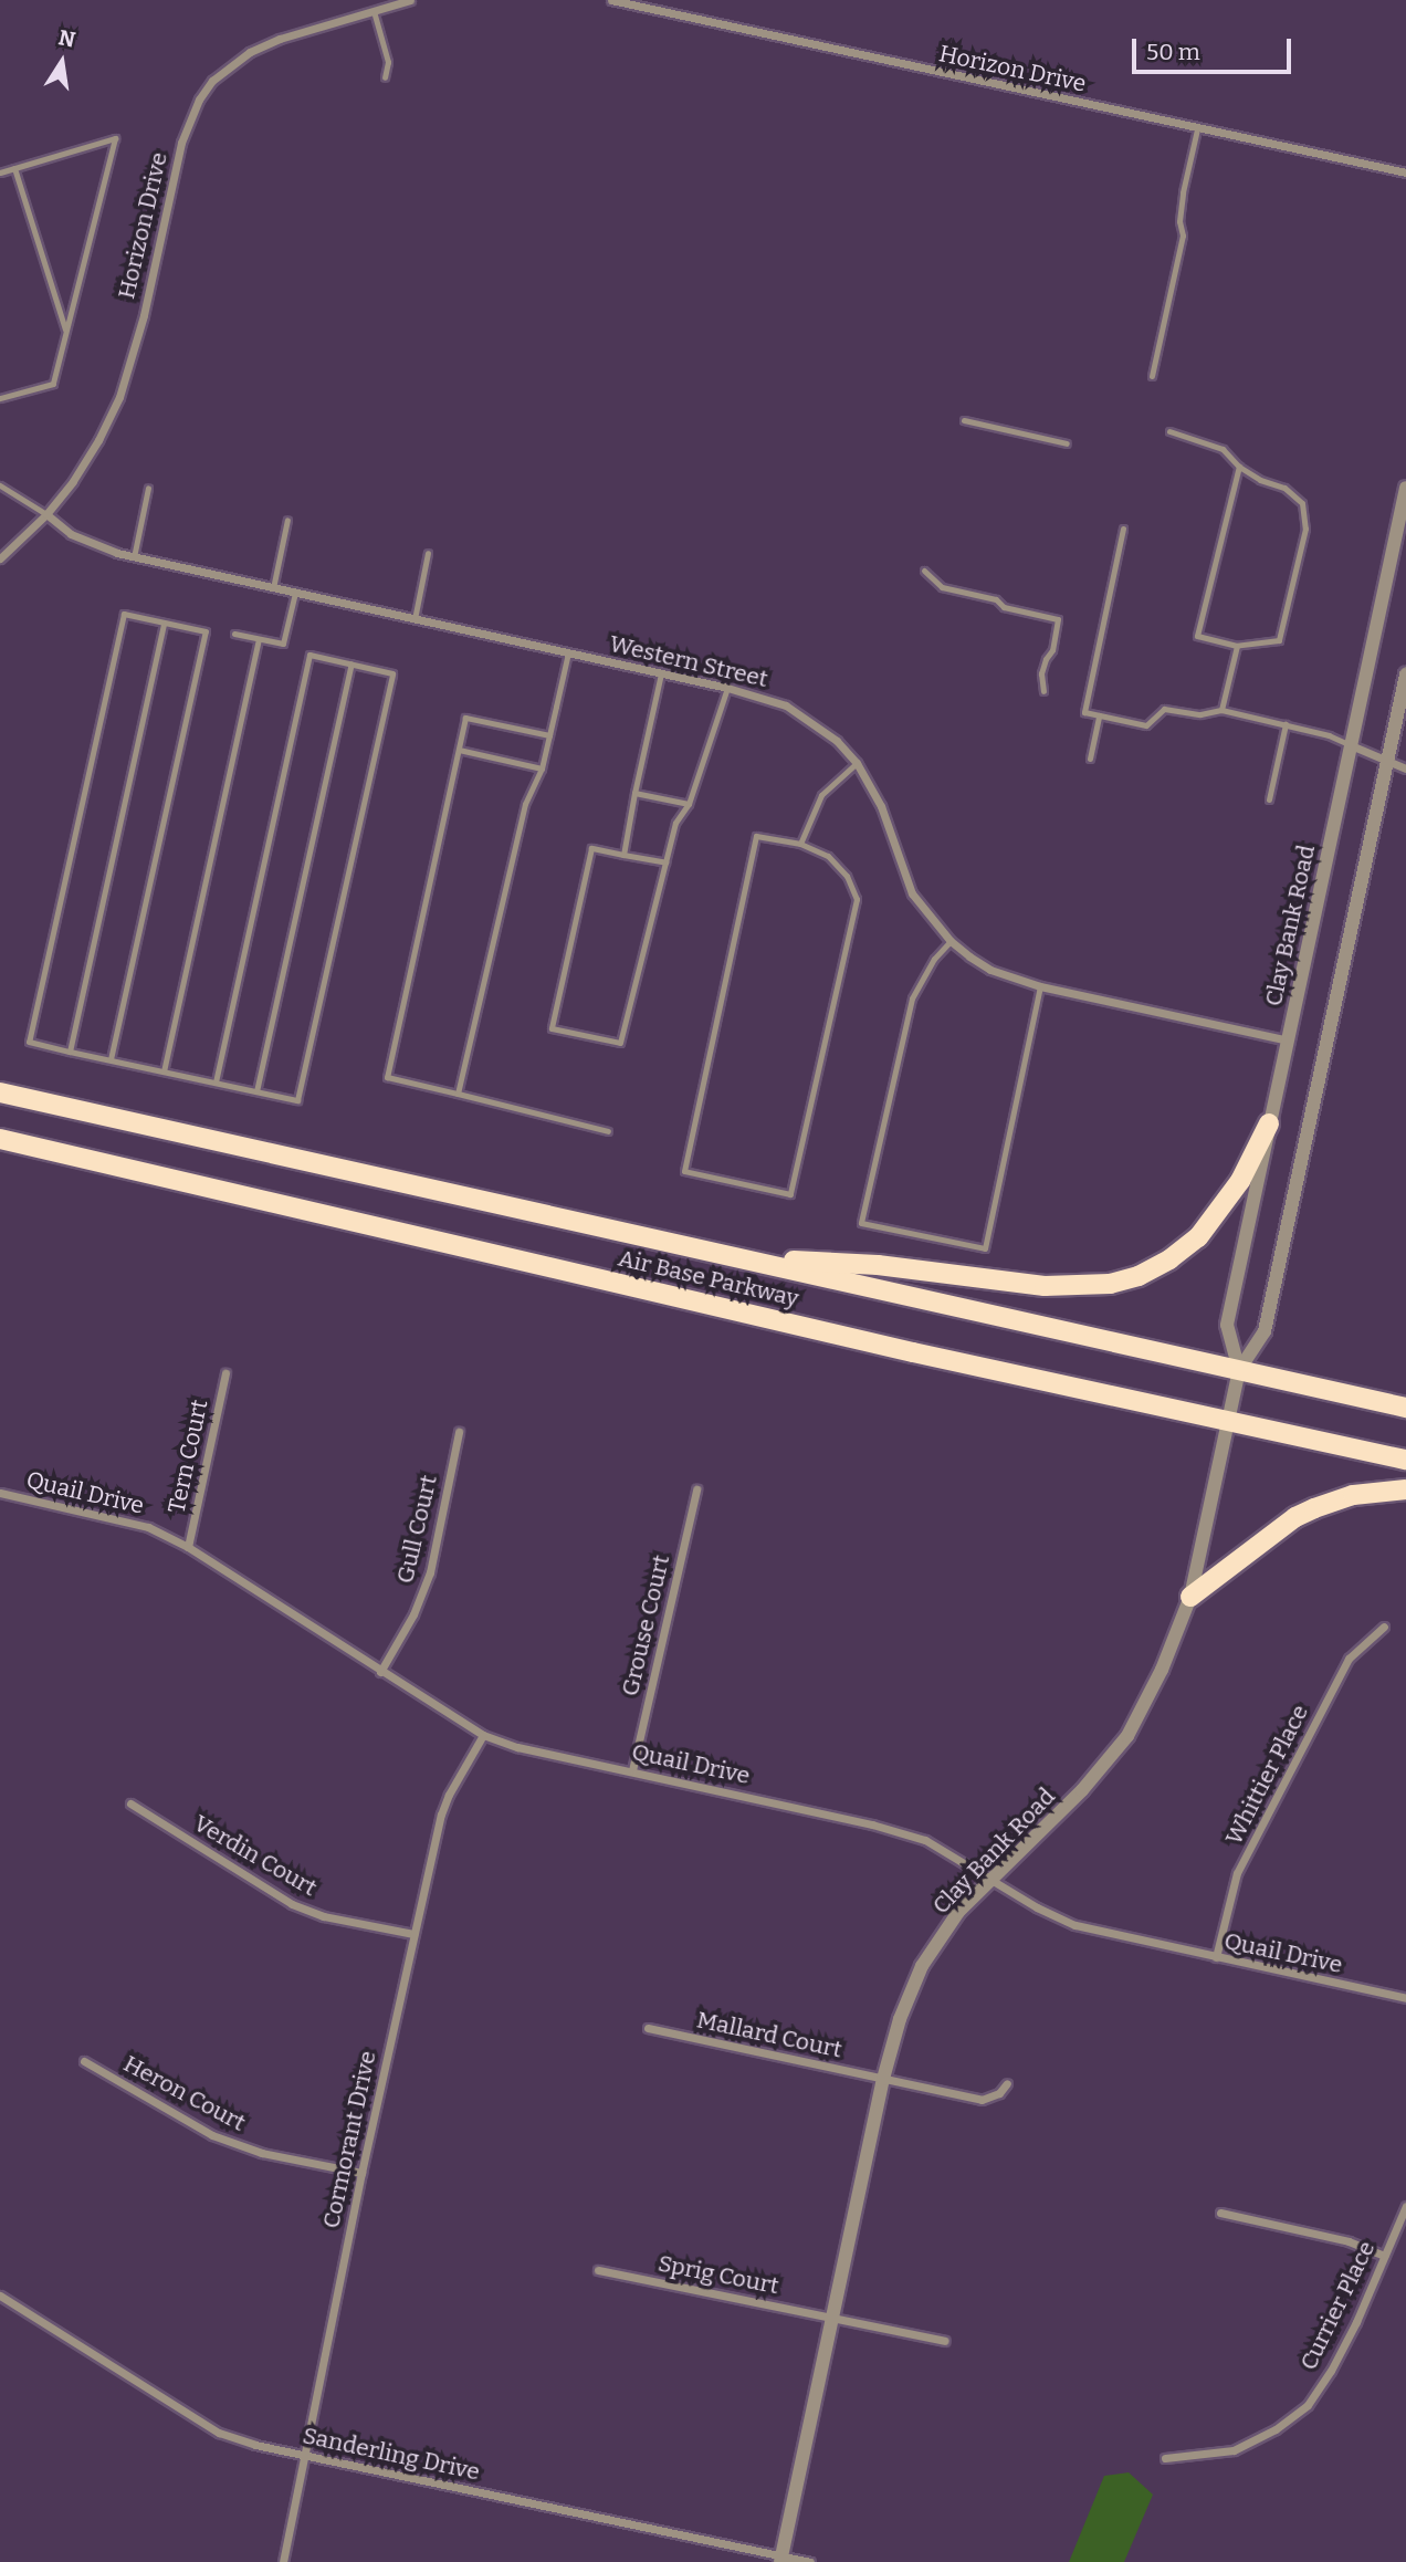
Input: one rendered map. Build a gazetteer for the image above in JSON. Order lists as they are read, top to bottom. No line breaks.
{"streets":{"main road":["Air Base Parkway"],"street":["Horizon Drive","Western Street","Clay Bank Road","Tern Court","Quail Drive","Gull Court","Grouse Court","Whittier Place","Verdin Court","Mallard Court","Heron Court","Cormorant Drive","Sprig Court","Currier Place","Sanderling Drive"]},"crossings":[["Horizon Drive","Western Street"],["Western Street","Clay Bank Road"],["Clay Bank Road","Air Base Parkway"],["Clay Bank Road","Quail Drive"],["Clay Bank Road","Mallard Court"],["Clay Bank Road","Sprig Court"],["Clay Bank Road","Sanderling Drive"],["Tern Court","Quail Drive"],["Quail Drive","Gull Court"],["Quail Drive","Grouse Court"],["Quail Drive","Whittier Place"],["Quail Drive","Cormorant Drive"],["Verdin Court","Cormorant Drive"],["Heron Court","Cormorant Drive"],["Cormorant Drive","Sanderling Drive"]],"scale_bar":"50 m","north":"top"}
